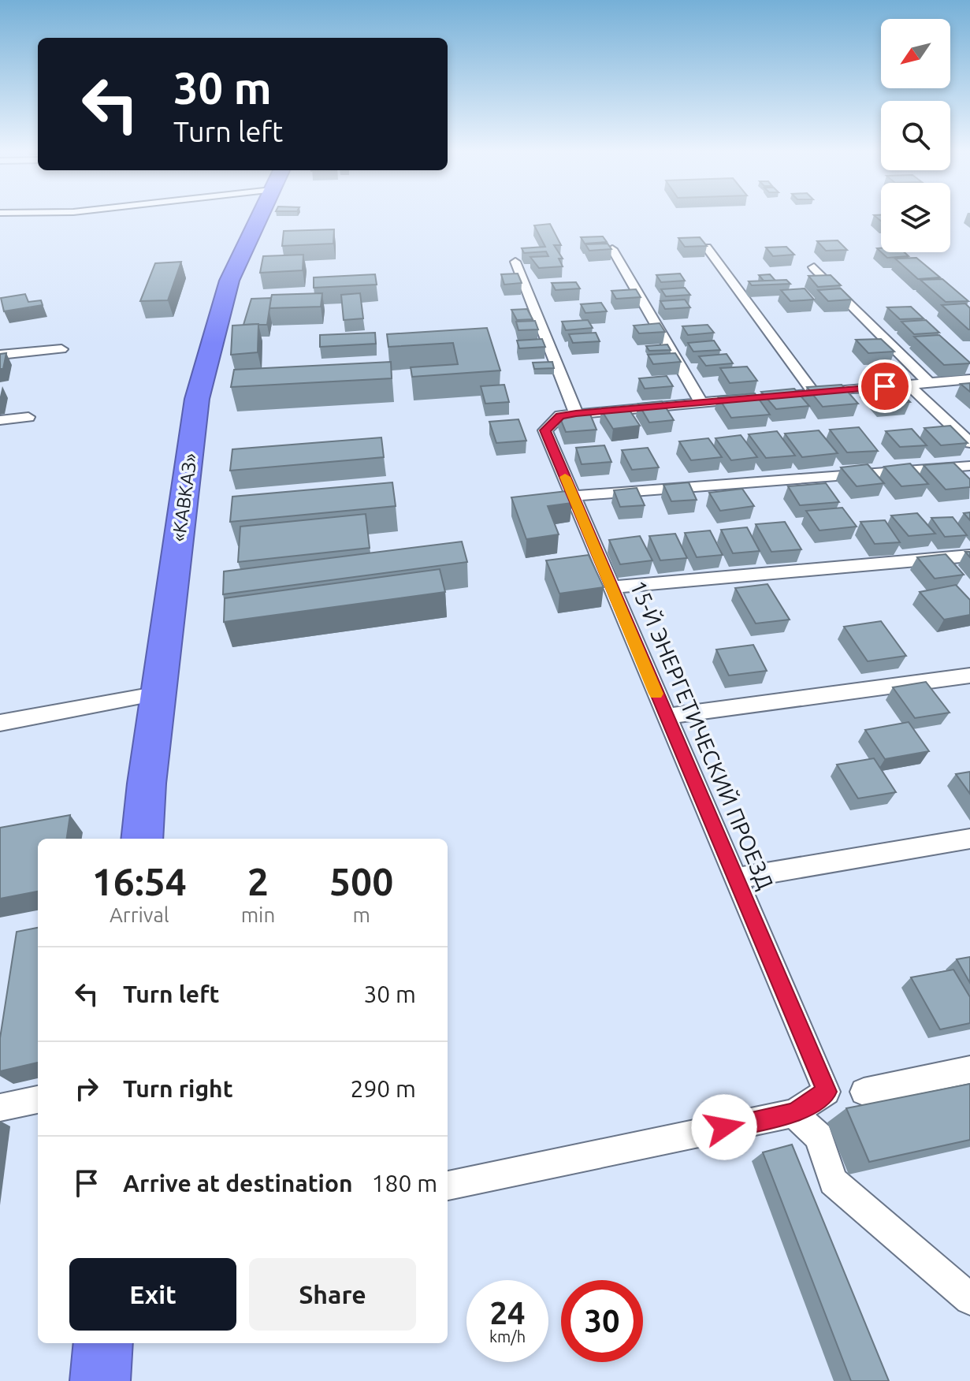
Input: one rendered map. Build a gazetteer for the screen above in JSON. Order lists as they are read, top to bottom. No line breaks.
{"streets":{"highway":["«КАВКАЗ»"],"street":["15-Й ЭНЕРГЕТИЧЕСКИЙ ПРОЕЗД"]},"north":"bottom left","page":{"turn":["30 m","Turn left"],"eta":["16:54","Arrival","2","min","500","m"],"list":[{"name":"Turn left","value":"30 m"},{"name":"Turn right","value":"290 m"},{"name":"Arrive at destination","value":"180 m"}],"buttons":["Exit","Share"],"speed":"24 km/h","limit":"30"}}
